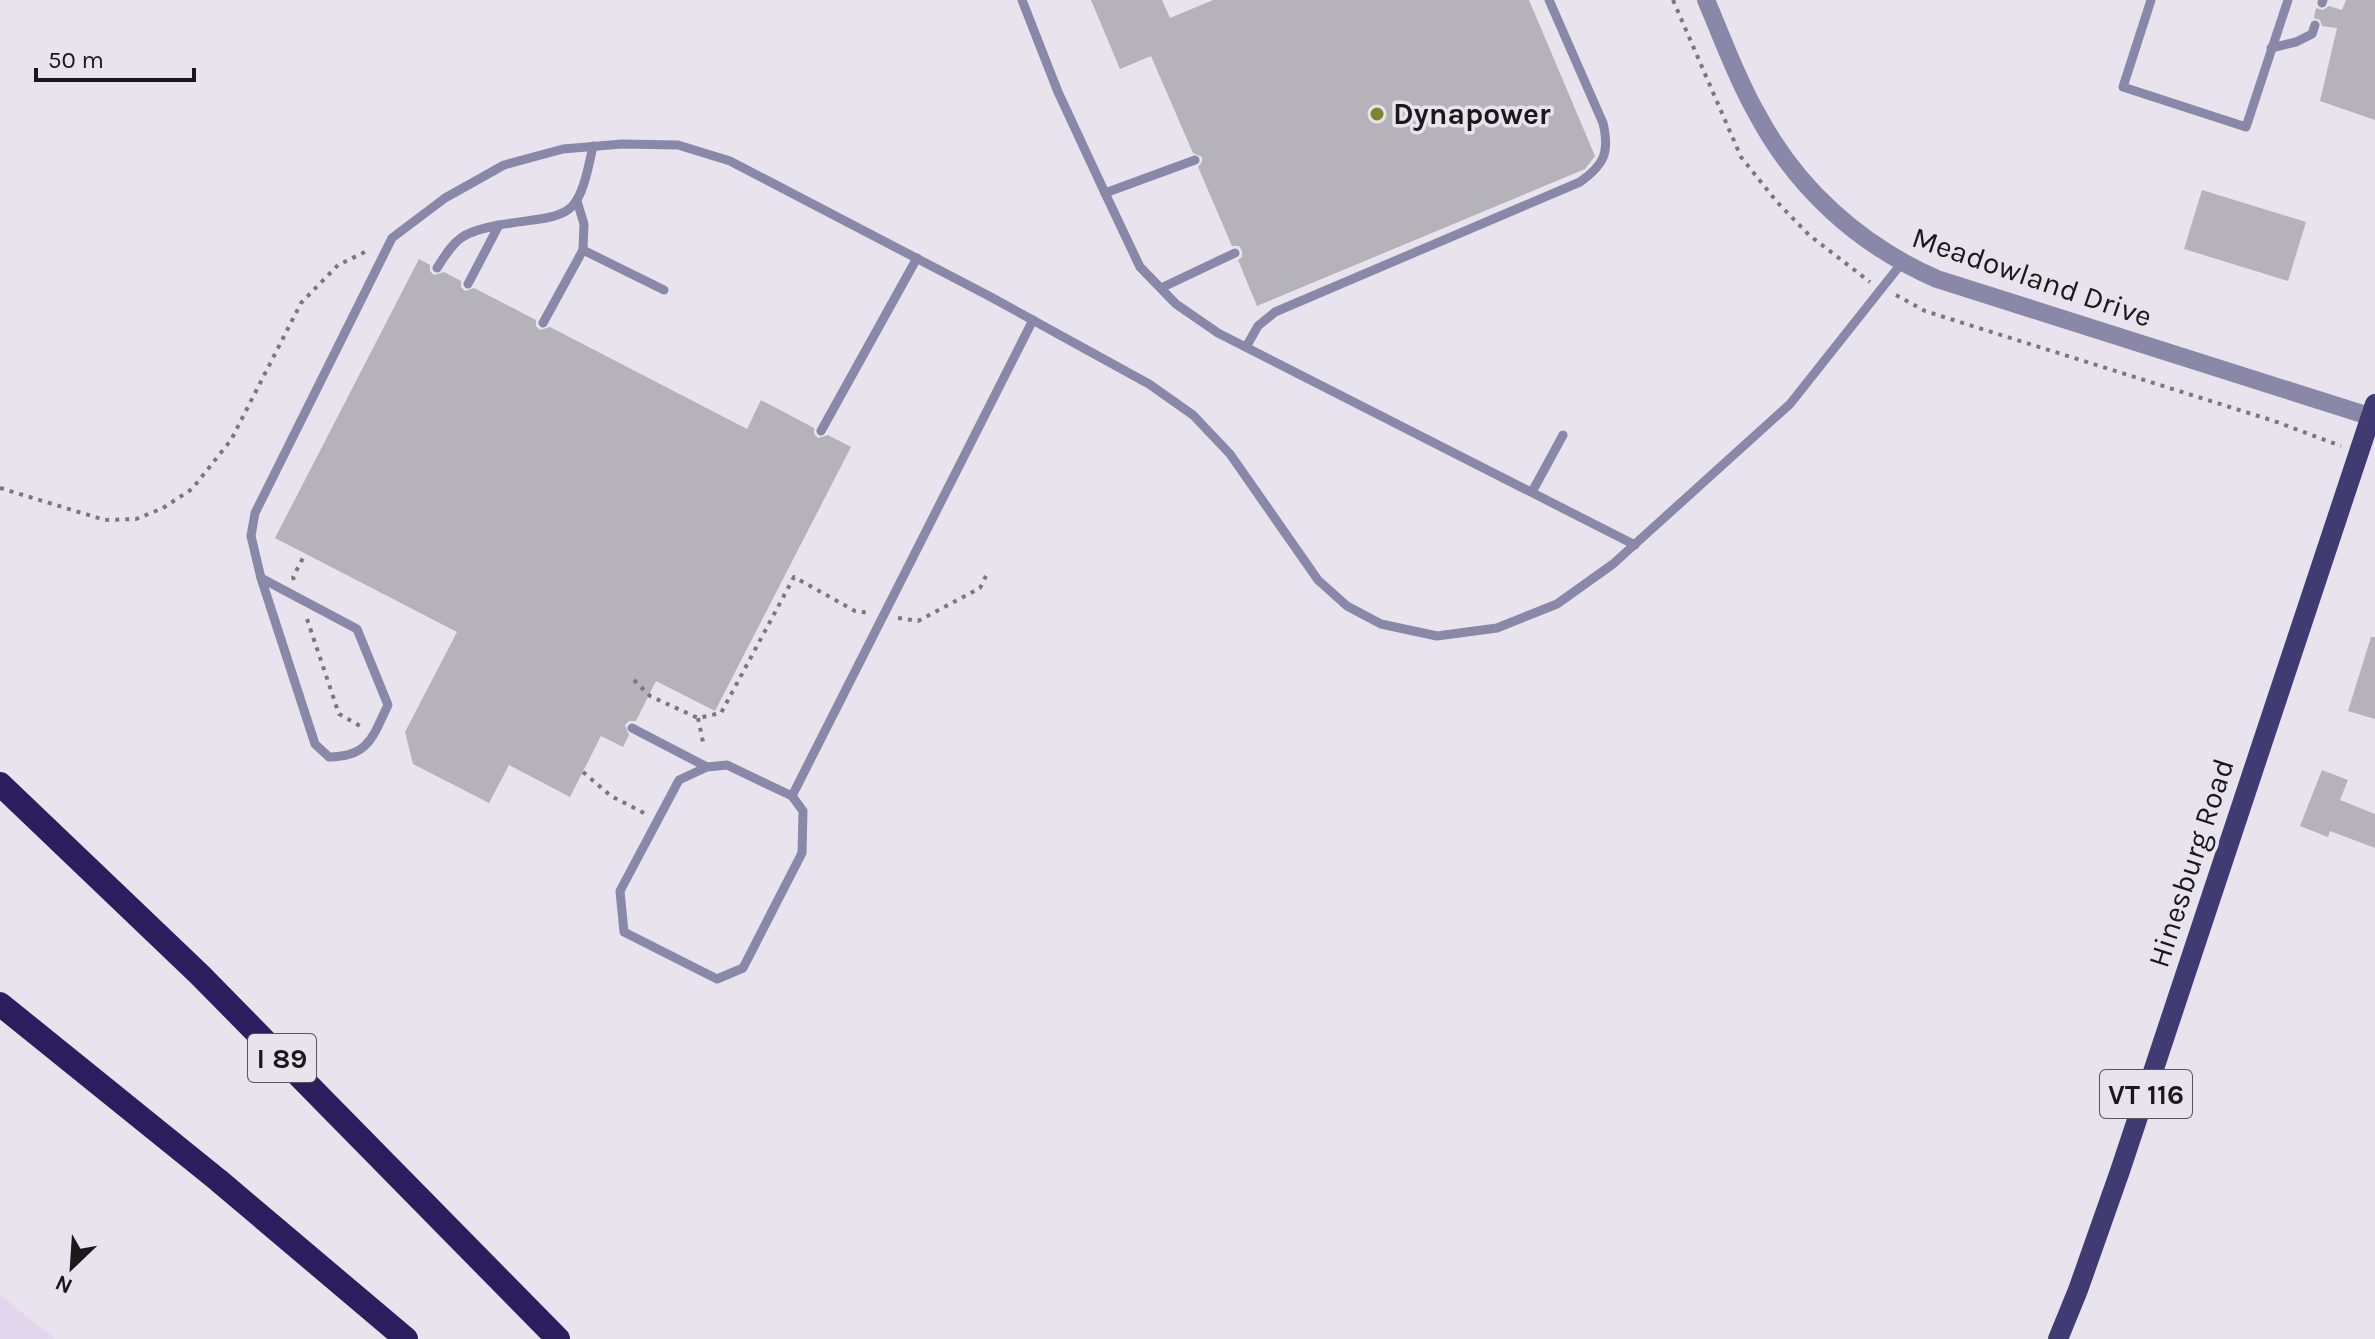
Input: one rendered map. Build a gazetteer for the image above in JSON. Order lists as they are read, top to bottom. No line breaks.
{"streets":{"highway":["I 89"],"main road":["Hinesburg Road","VT 116"],"street":["Meadowland Drive"]},"crossings":[["Meadowland Drive","Hinesburg Road"]],"places":["Dynapower"],"scale_bar":"50 m","north":"bottom left"}
